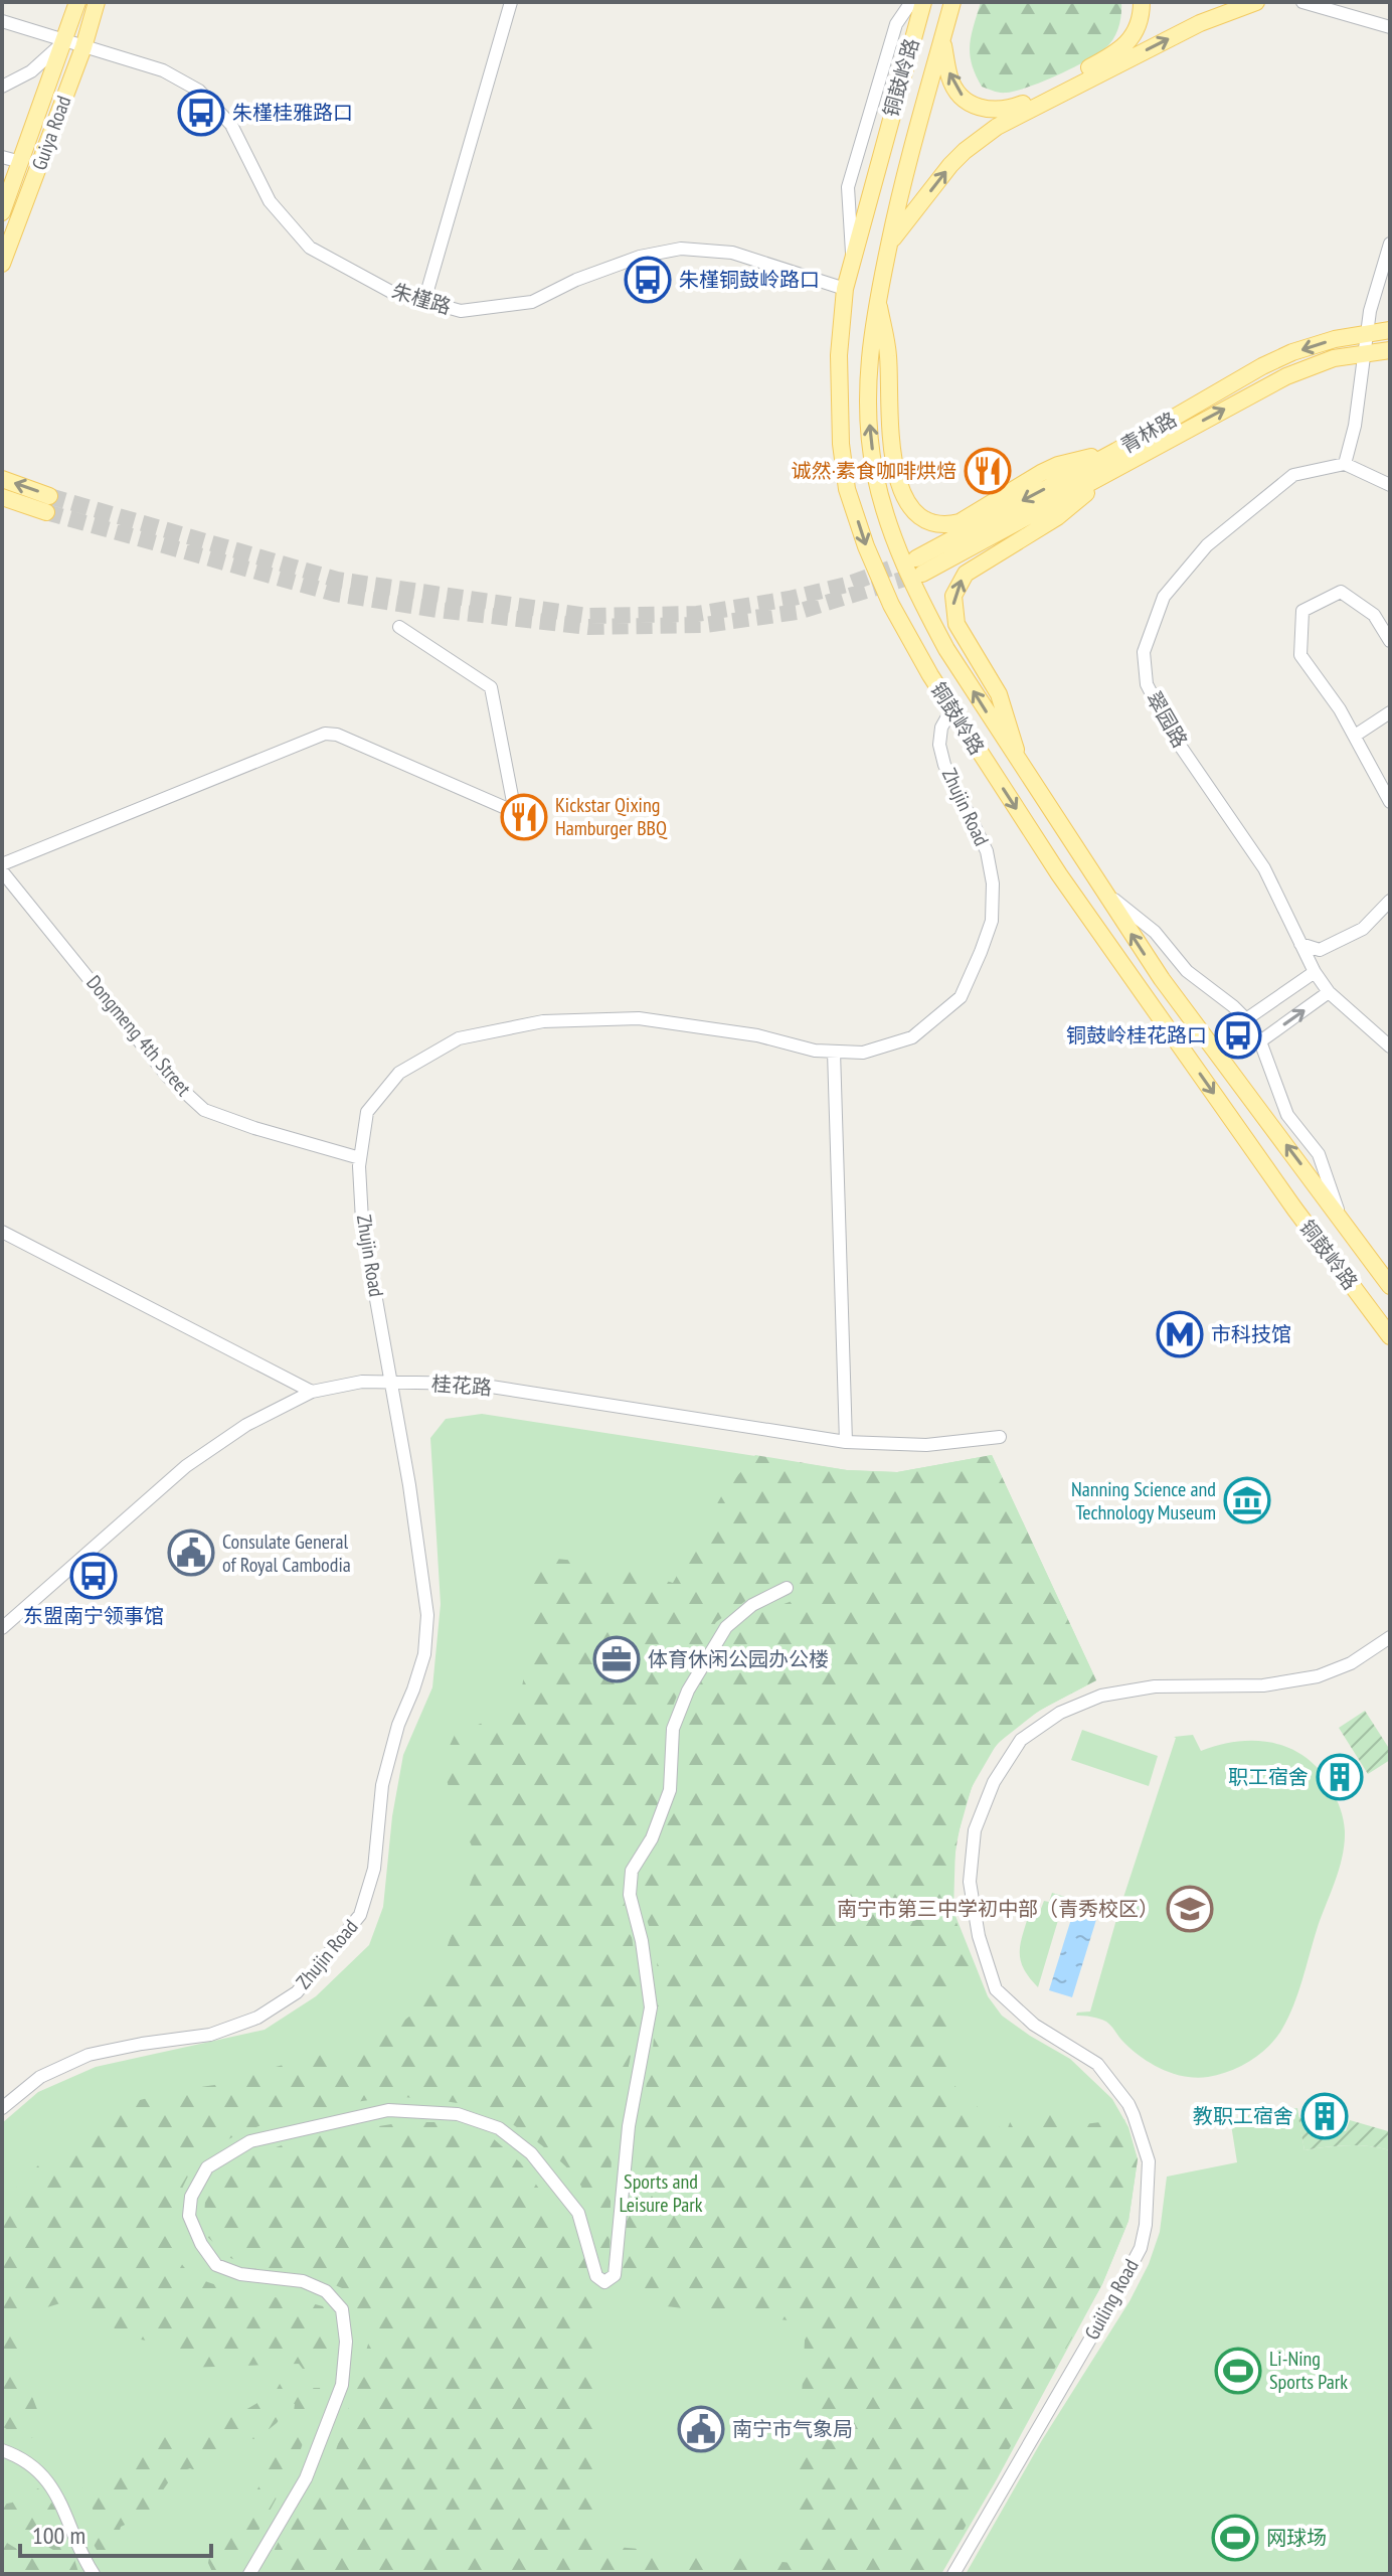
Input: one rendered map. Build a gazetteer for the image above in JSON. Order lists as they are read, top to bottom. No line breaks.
{"streets":{"main road":["铜鼓岭路","Guiya Road","青林路"],"street":["朱槿路","翠园路","Zhujin Road","Dongmeng 4th Street","桂花路","Guiling Road"]},"crossings":[["铜鼓岭路","朱槿路"],["铜鼓岭路","Zhujin Road"],["Guiya Road","朱槿路"],["Zhujin Road","Dongmeng 4th Street"],["Zhujin Road","桂花路"]],"parks":["Sports and Leisure Park"],"places":{"bus stop":["朱槿桂雅路口","朱槿铜鼓岭路口","铜鼓岭桂花路口","东盟南宁领事馆"],"restaurant":["诚然·素食咖啡烘焙","Kickstar Qixing Hamburger BBQ"],"metro station":["市科技馆"],"museum":["Nanning Science and Technology Museum"],"public building":["Consulate General of Royal Cambodia","南宁市气象局"],"office":["体育休闲公园办公楼"],"building":["职工宿舍","教职工宿舍"],"school or university":["南宁市第三中学初中部（青秀校区）"],"sports":["Li-Ning Sports Park","网球场"]},"scale_bar":"100 m"}
